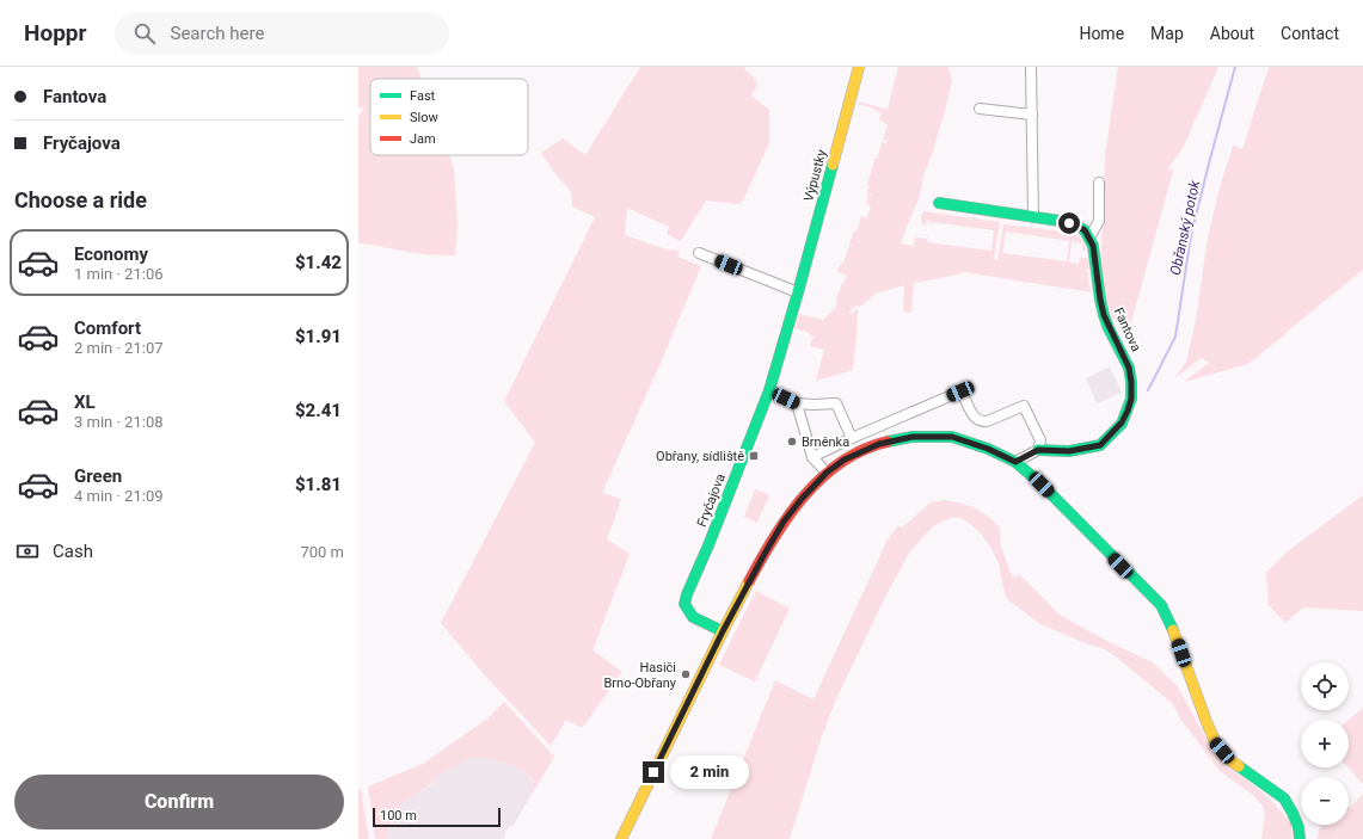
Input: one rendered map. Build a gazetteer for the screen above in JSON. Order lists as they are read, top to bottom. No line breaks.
{"streets":{"main road":["Výpustky","Fantova","Fryčajova"]},"crossings":[["Výpustky","Fryčajova"]],"water":["Obřanský potok"],"places":{"other":["Brněnka","Hasiči Brno-Obřany"],"transit":["Obřany, sídliště"]},"legend":["Fast","Slow","Jam"],"scale_bar":"100 m","page":{"header":"Hoppr","search":"Search here","nav":["Home","Map","About","Contact"],"banner":["Fantova","Fryčajova"],"heading":"Choose a ride","list":[{"name":"Economy","note":"1 min · 21:06","value":"$1.42"},{"name":"Comfort","note":"2 min · 21:07","value":"$1.91"},{"name":"XL","note":"3 min · 21:08","value":"$2.41"},{"name":"Green","note":"4 min · 21:09","value":"$1.81"}],"pay":["Cash","700 m"],"map_buttons":["+","−"],"bubble":"2 min","buttons":"Confirm","scale":"100 m"}}
